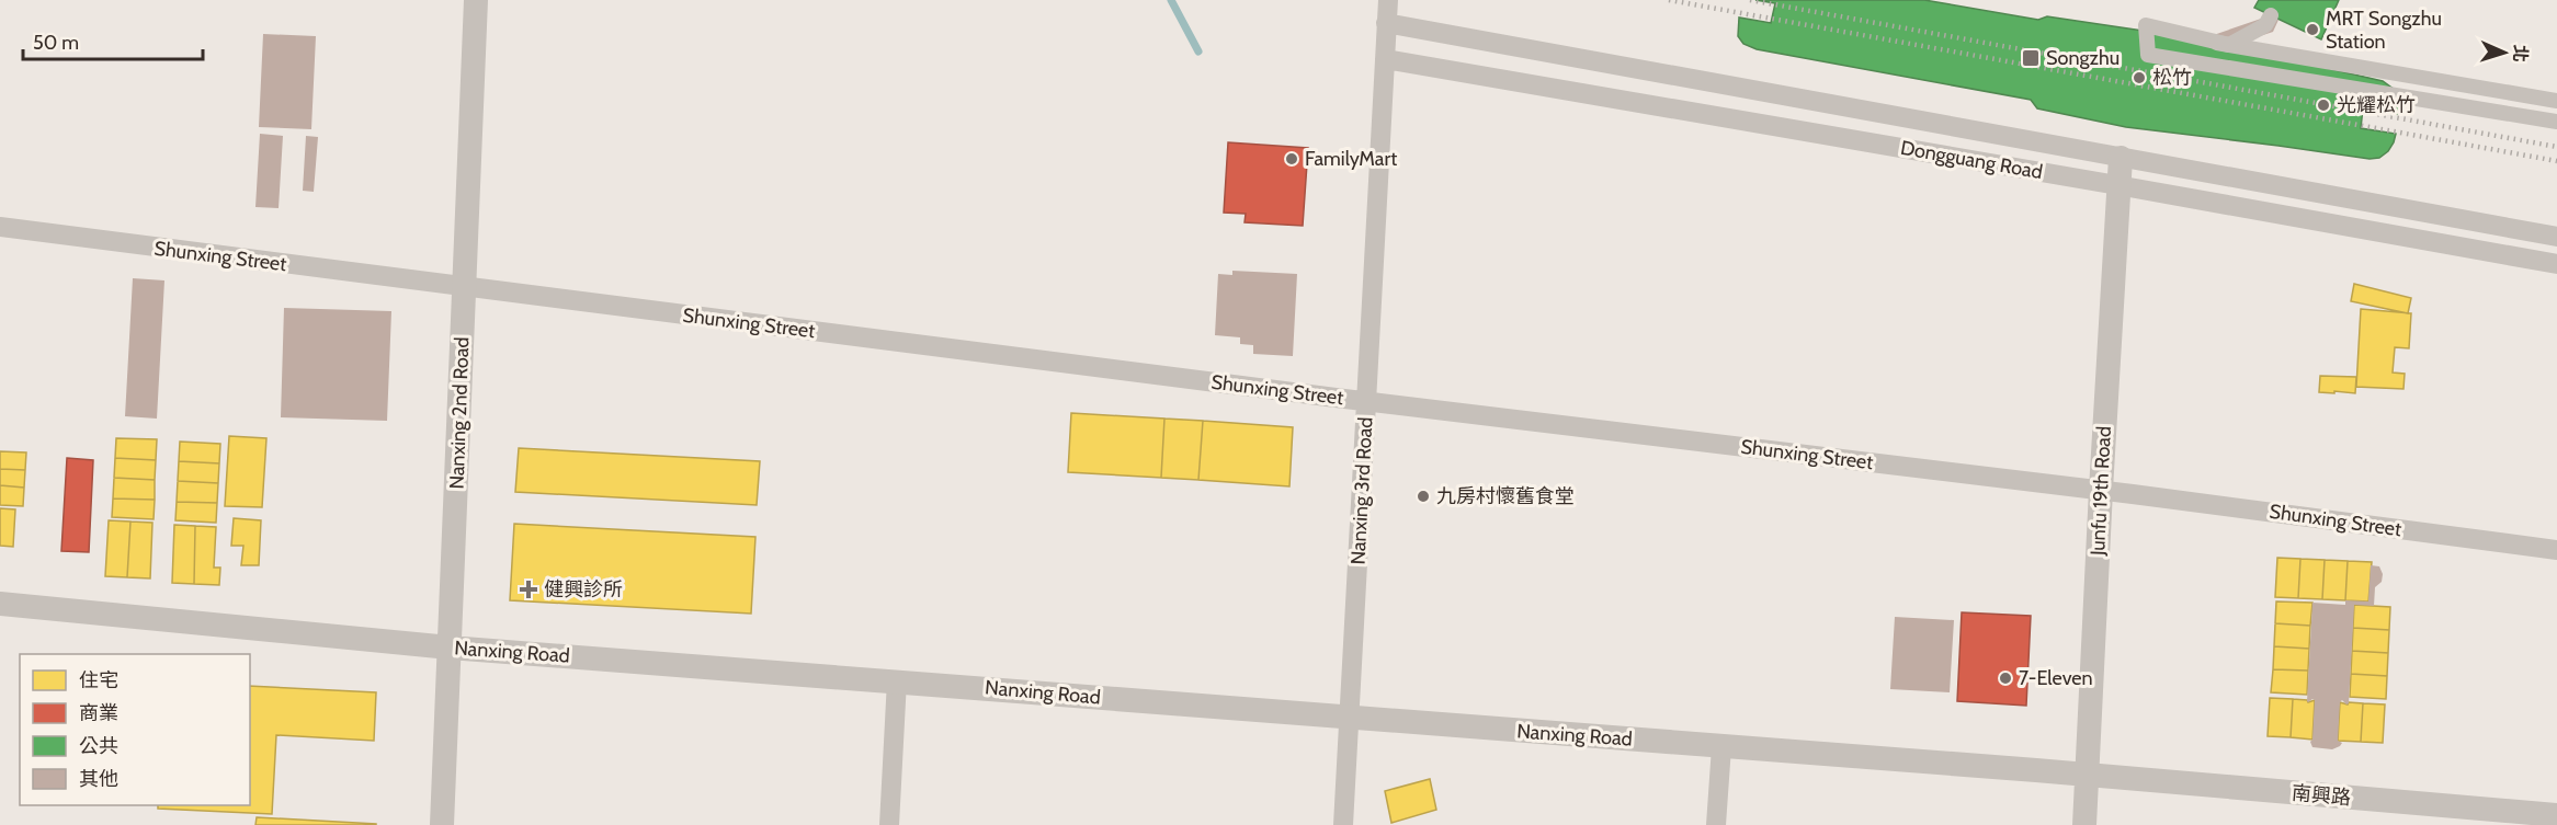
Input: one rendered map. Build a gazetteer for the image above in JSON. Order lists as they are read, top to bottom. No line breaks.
{"streets":{"street":["Dongguang Road","Shunxing Street","Nanxing 2nd Road","Nanxing 3rd Road","Junfu 19th Road","Nanxing Road","南興路"]},"crossings":[["Dongguang Road","Nanxing 3rd Road"],["Dongguang Road","Junfu 19th Road"],["Shunxing Street","Nanxing 2nd Road"],["Shunxing Street","Nanxing 3rd Road"],["Shunxing Street","Junfu 19th Road"],["Nanxing 2nd Road","Nanxing Road"],["Nanxing 3rd Road","Nanxing Road"],["Junfu 19th Road","Nanxing Road"],["Junfu 19th Road","南興路"],["Nanxing Road","南興路"]],"places":{"other":["MRT Songzhu Station","松竹","光耀松竹","FamilyMart","九房村懷舊食堂","7-Eleven"],"transit":["Songzhu"],"health":["健興診所"]},"legend":["住宅","商業","公共","其他"],"scale_bar":"50 m","north":"right"}
